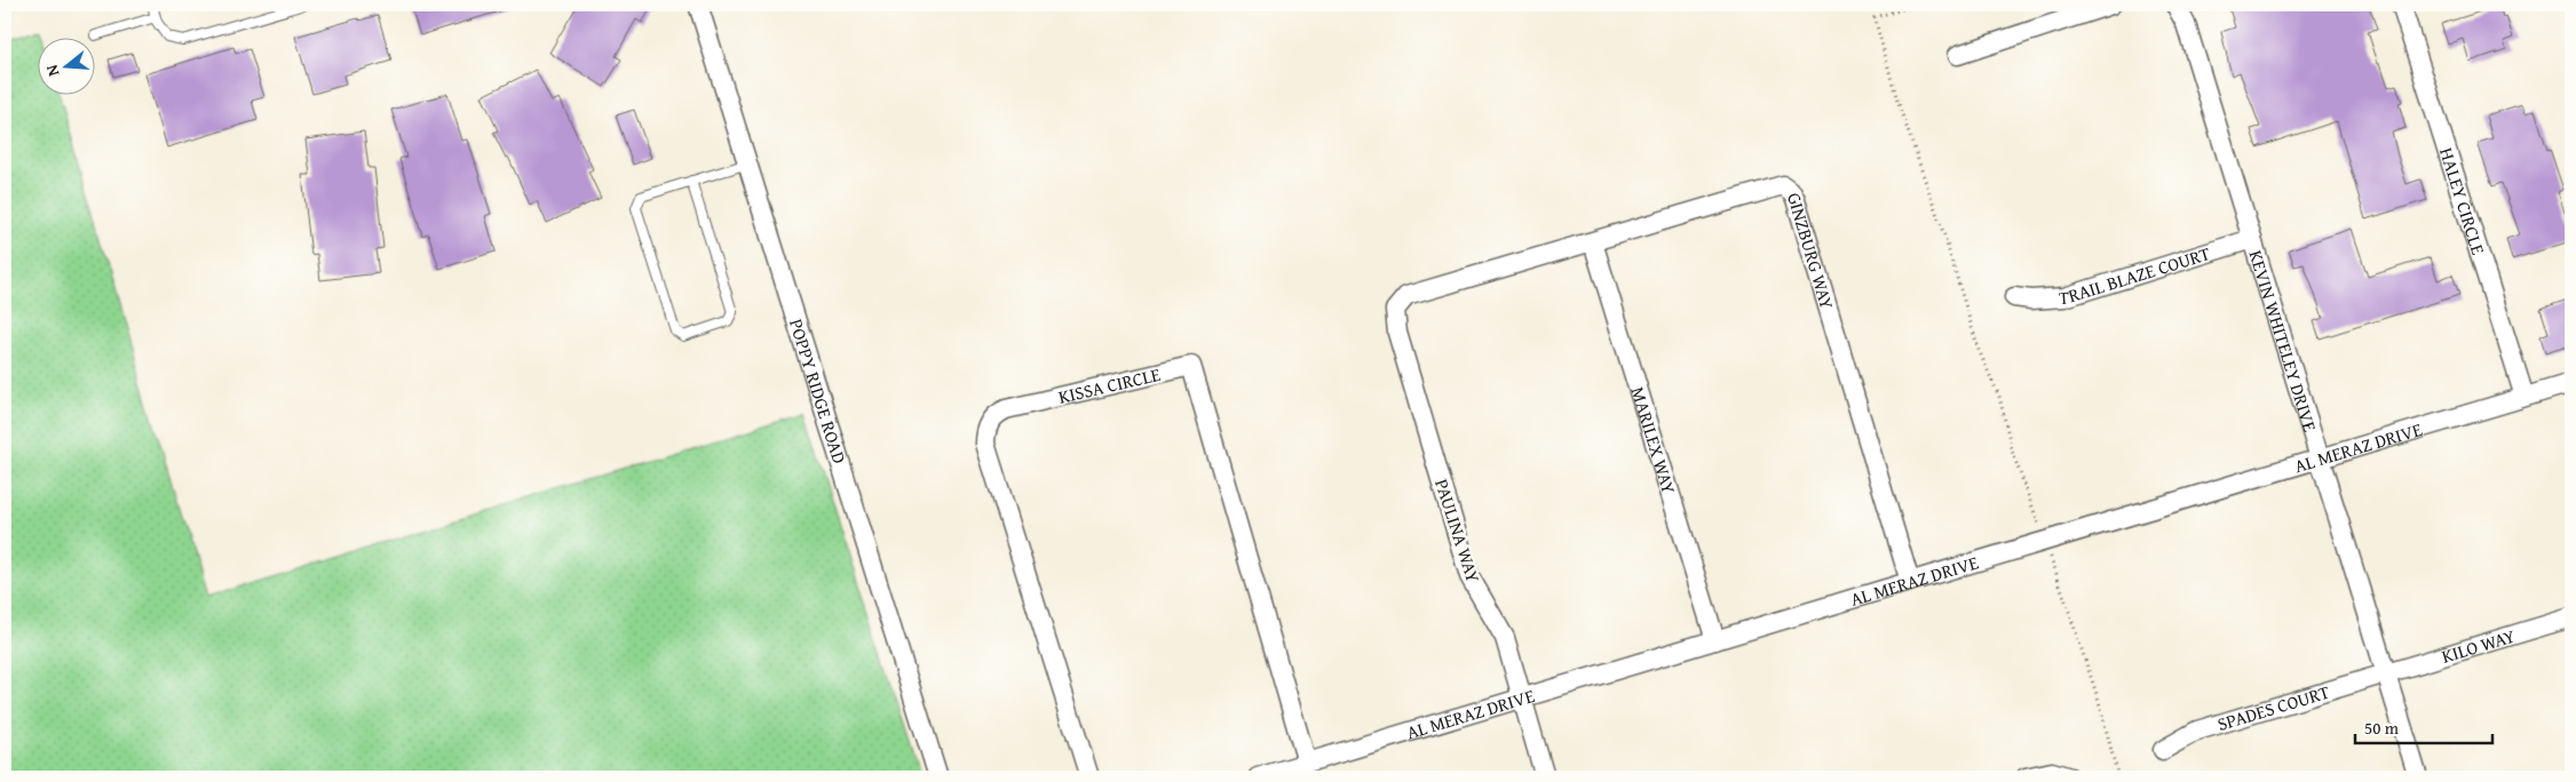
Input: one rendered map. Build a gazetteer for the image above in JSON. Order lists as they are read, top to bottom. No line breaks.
{"streets":{"street":["HALEY CIRCLE","GINZBURG WAY","TRAIL BLAZE COURT","KEVIN WHITELEY DRIVE","KISSA CIRCLE","POPPY RIDGE ROAD","MARILEX WAY","AL MERAZ DRIVE","PAULINA WAY","KILO WAY","SPADES COURT"]},"crossings":[["HALEY CIRCLE","AL MERAZ DRIVE"],["GINZBURG WAY","MARILEX WAY"],["GINZBURG WAY","AL MERAZ DRIVE"],["GINZBURG WAY","PAULINA WAY"],["TRAIL BLAZE COURT","KEVIN WHITELEY DRIVE"],["KEVIN WHITELEY DRIVE","AL MERAZ DRIVE"],["KEVIN WHITELEY DRIVE","KILO WAY"],["KEVIN WHITELEY DRIVE","SPADES COURT"],["KISSA CIRCLE","AL MERAZ DRIVE"],["MARILEX WAY","AL MERAZ DRIVE"],["AL MERAZ DRIVE","PAULINA WAY"],["KILO WAY","SPADES COURT"]],"scale_bar":"50 m","north":"left"}
